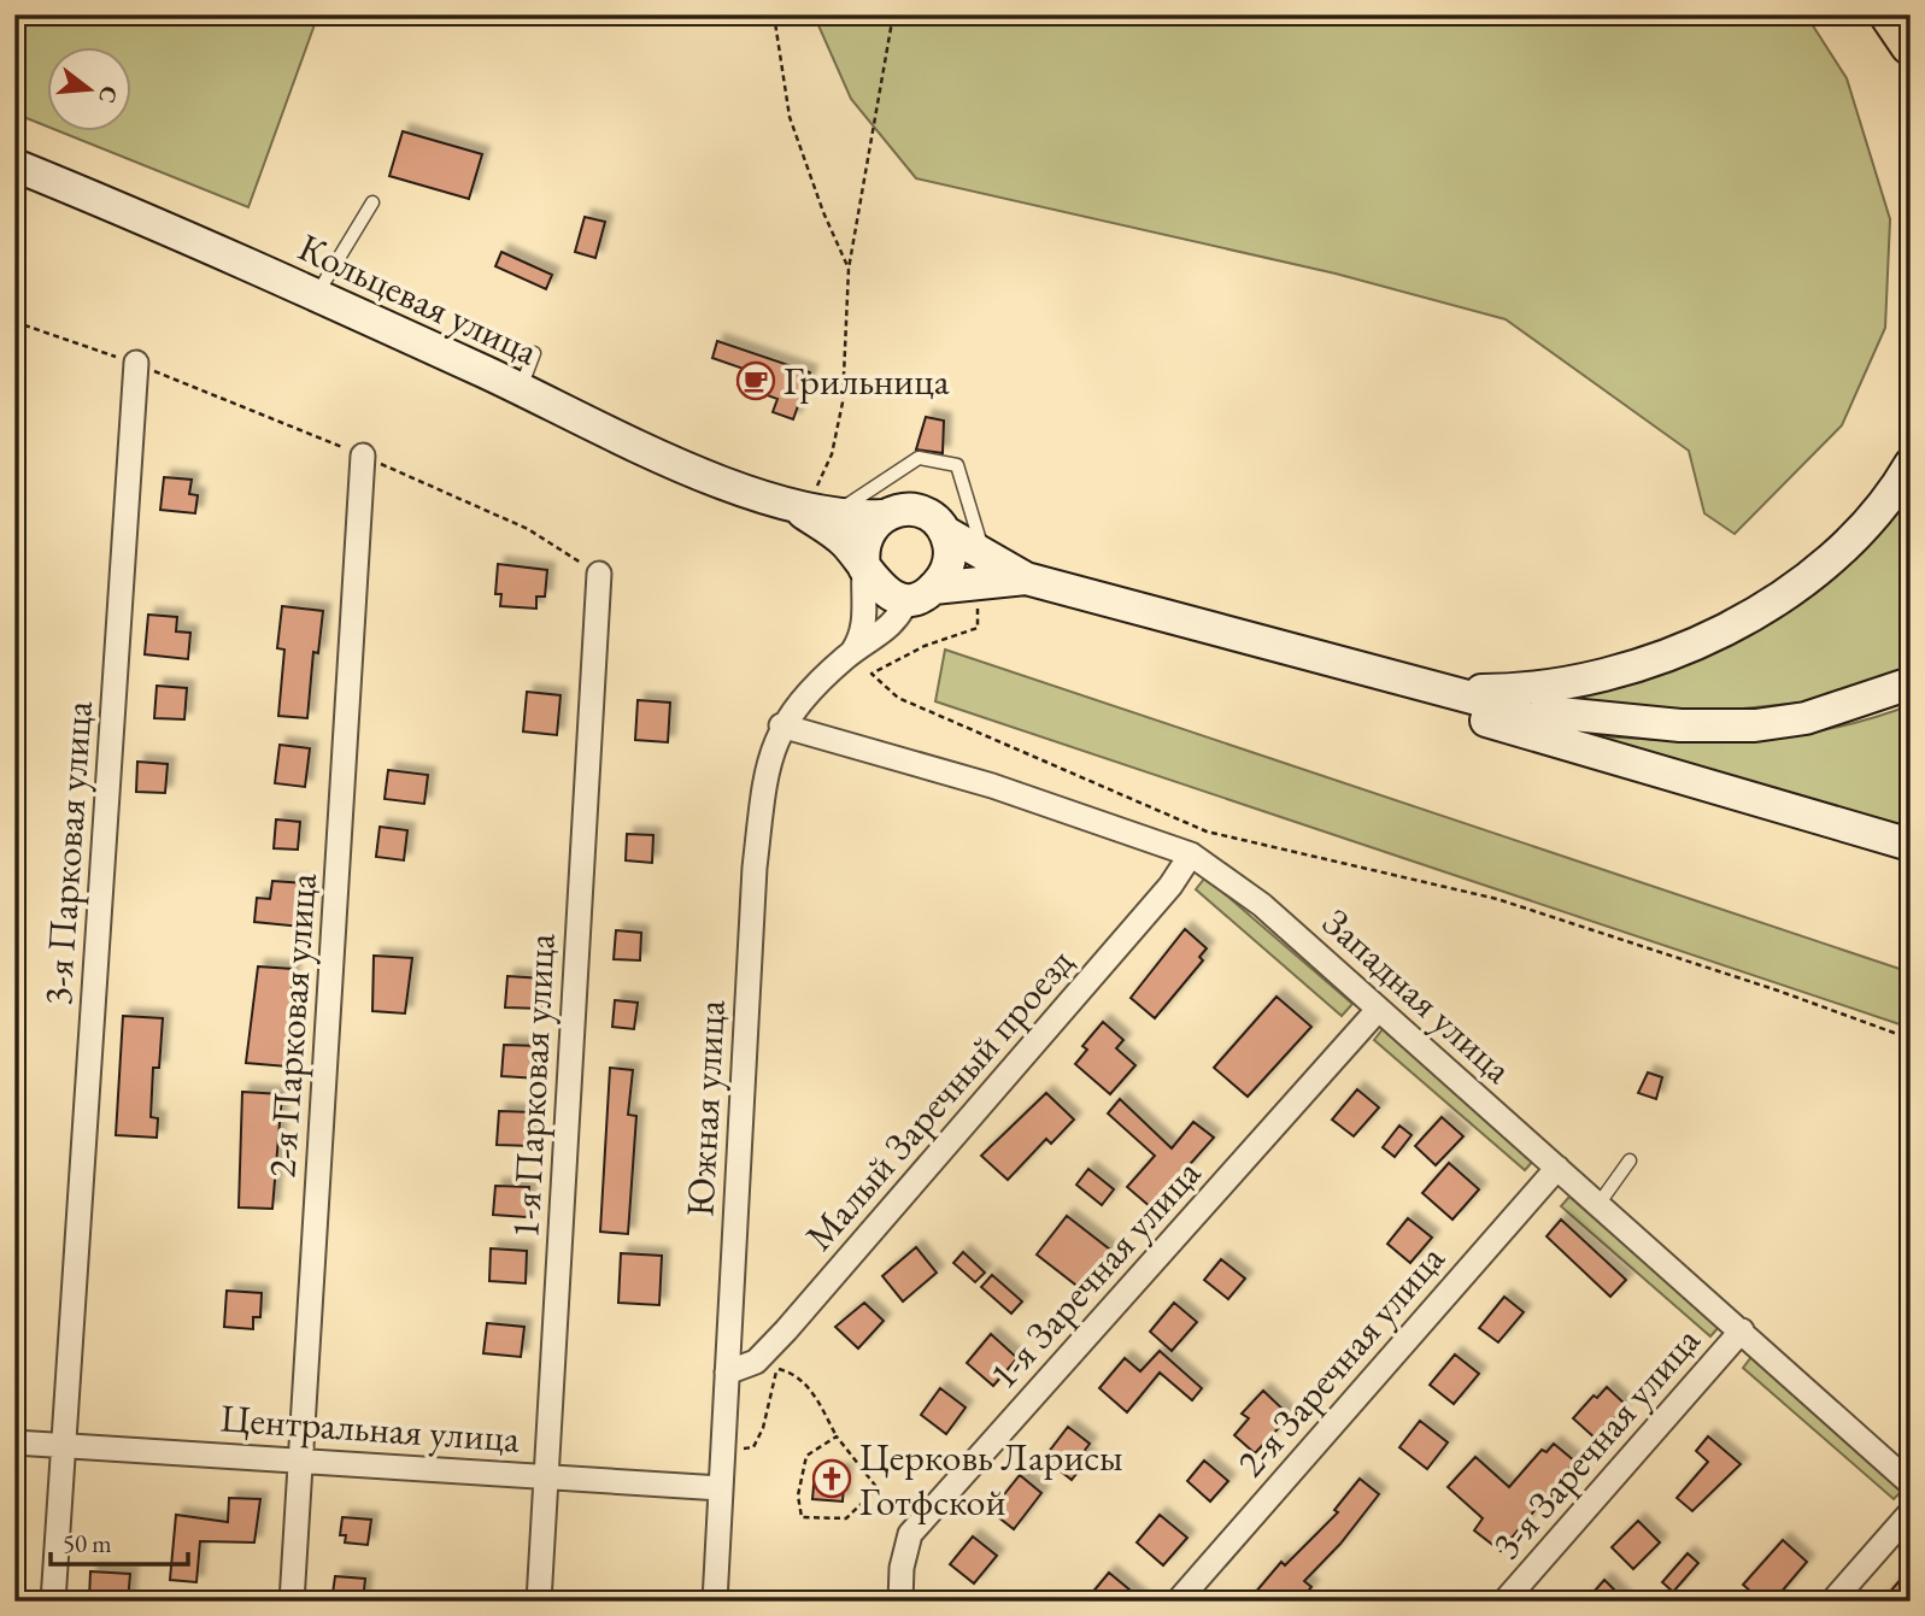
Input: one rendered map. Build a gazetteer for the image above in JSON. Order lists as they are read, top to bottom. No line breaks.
{"streets":{"street":["Кольцевая улица","3-я Парковая улица","Западная улица","2-я Парковая улица","1-я Парковая улица","Малый Заречный проезд","Южная улица","1-я Заречная улица","2-я Заречная улица","Центральная улица","3-я Заречная улица"]},"crossings":[["3-я Парковая улица","Центральная улица"],["Западная улица","Малый Заречный проезд"],["Западная улица","Южная улица"],["Западная улица","1-я Заречная улица"],["Западная улица","2-я Заречная улица"],["Западная улица","3-я Заречная улица"],["2-я Парковая улица","Центральная улица"],["1-я Парковая улица","Центральная улица"],["Малый Заречный проезд","Южная улица"],["Южная улица","Центральная улица"]],"places":{"cafe":["Грильница"],"church":["Церковь Ларисы Готфской"]},"scale_bar":"50 m","north":"right"}
